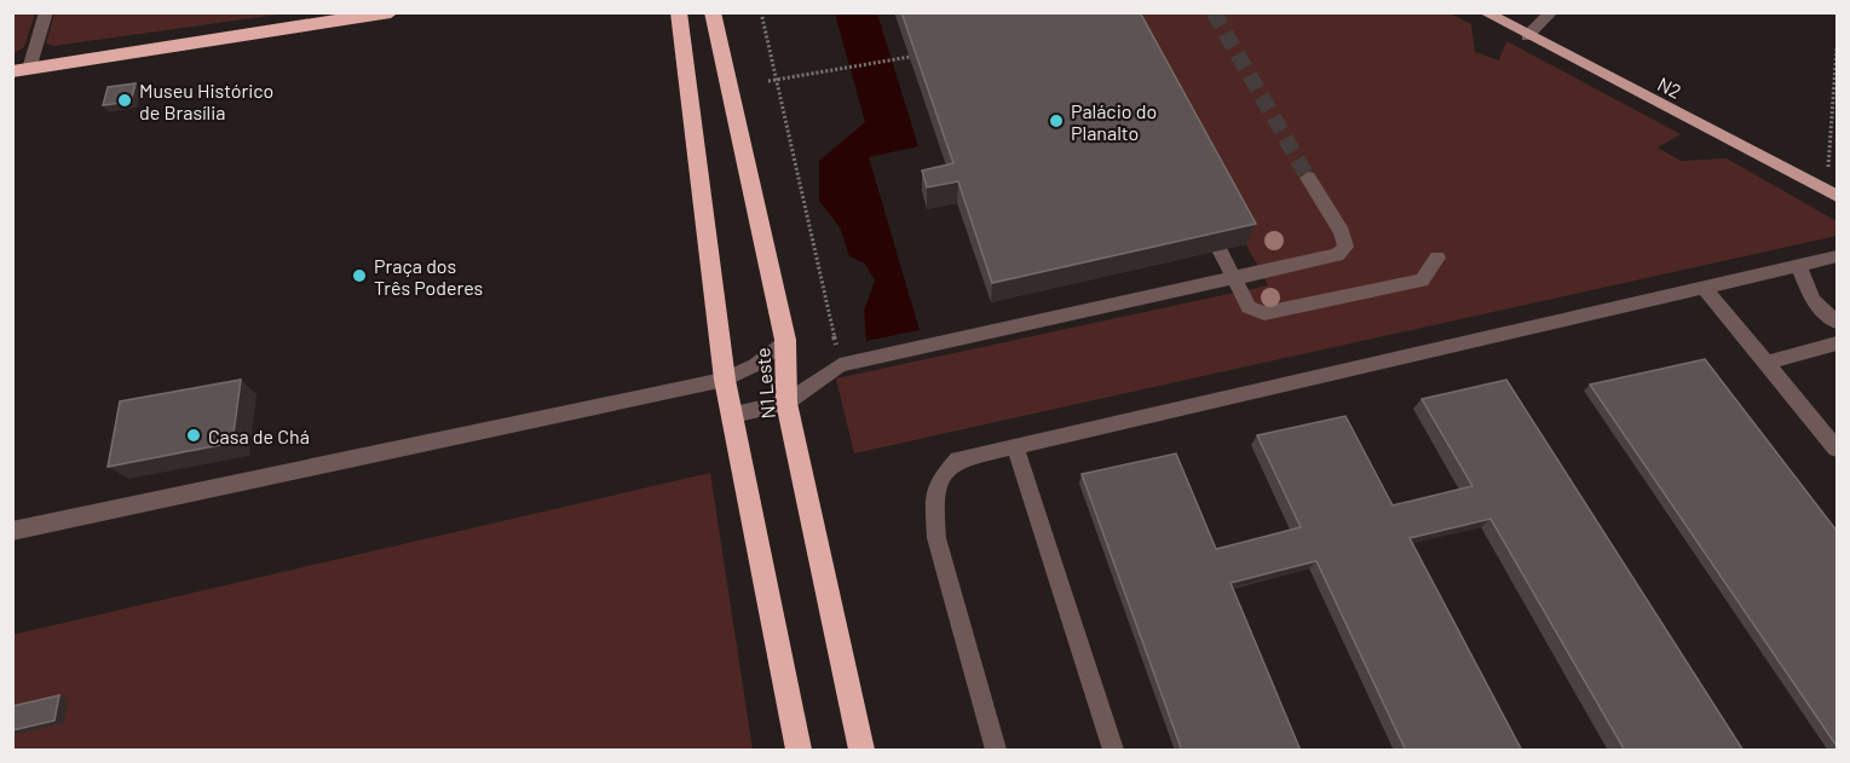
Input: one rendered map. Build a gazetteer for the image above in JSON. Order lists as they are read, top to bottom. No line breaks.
{"streets":{"highway":["N1 Leste"],"main road":["N2"]},"places":["Museu Histórico de Brasília","Palácio do Planalto","Praça dos Três Poderes","Casa de Chá"]}
